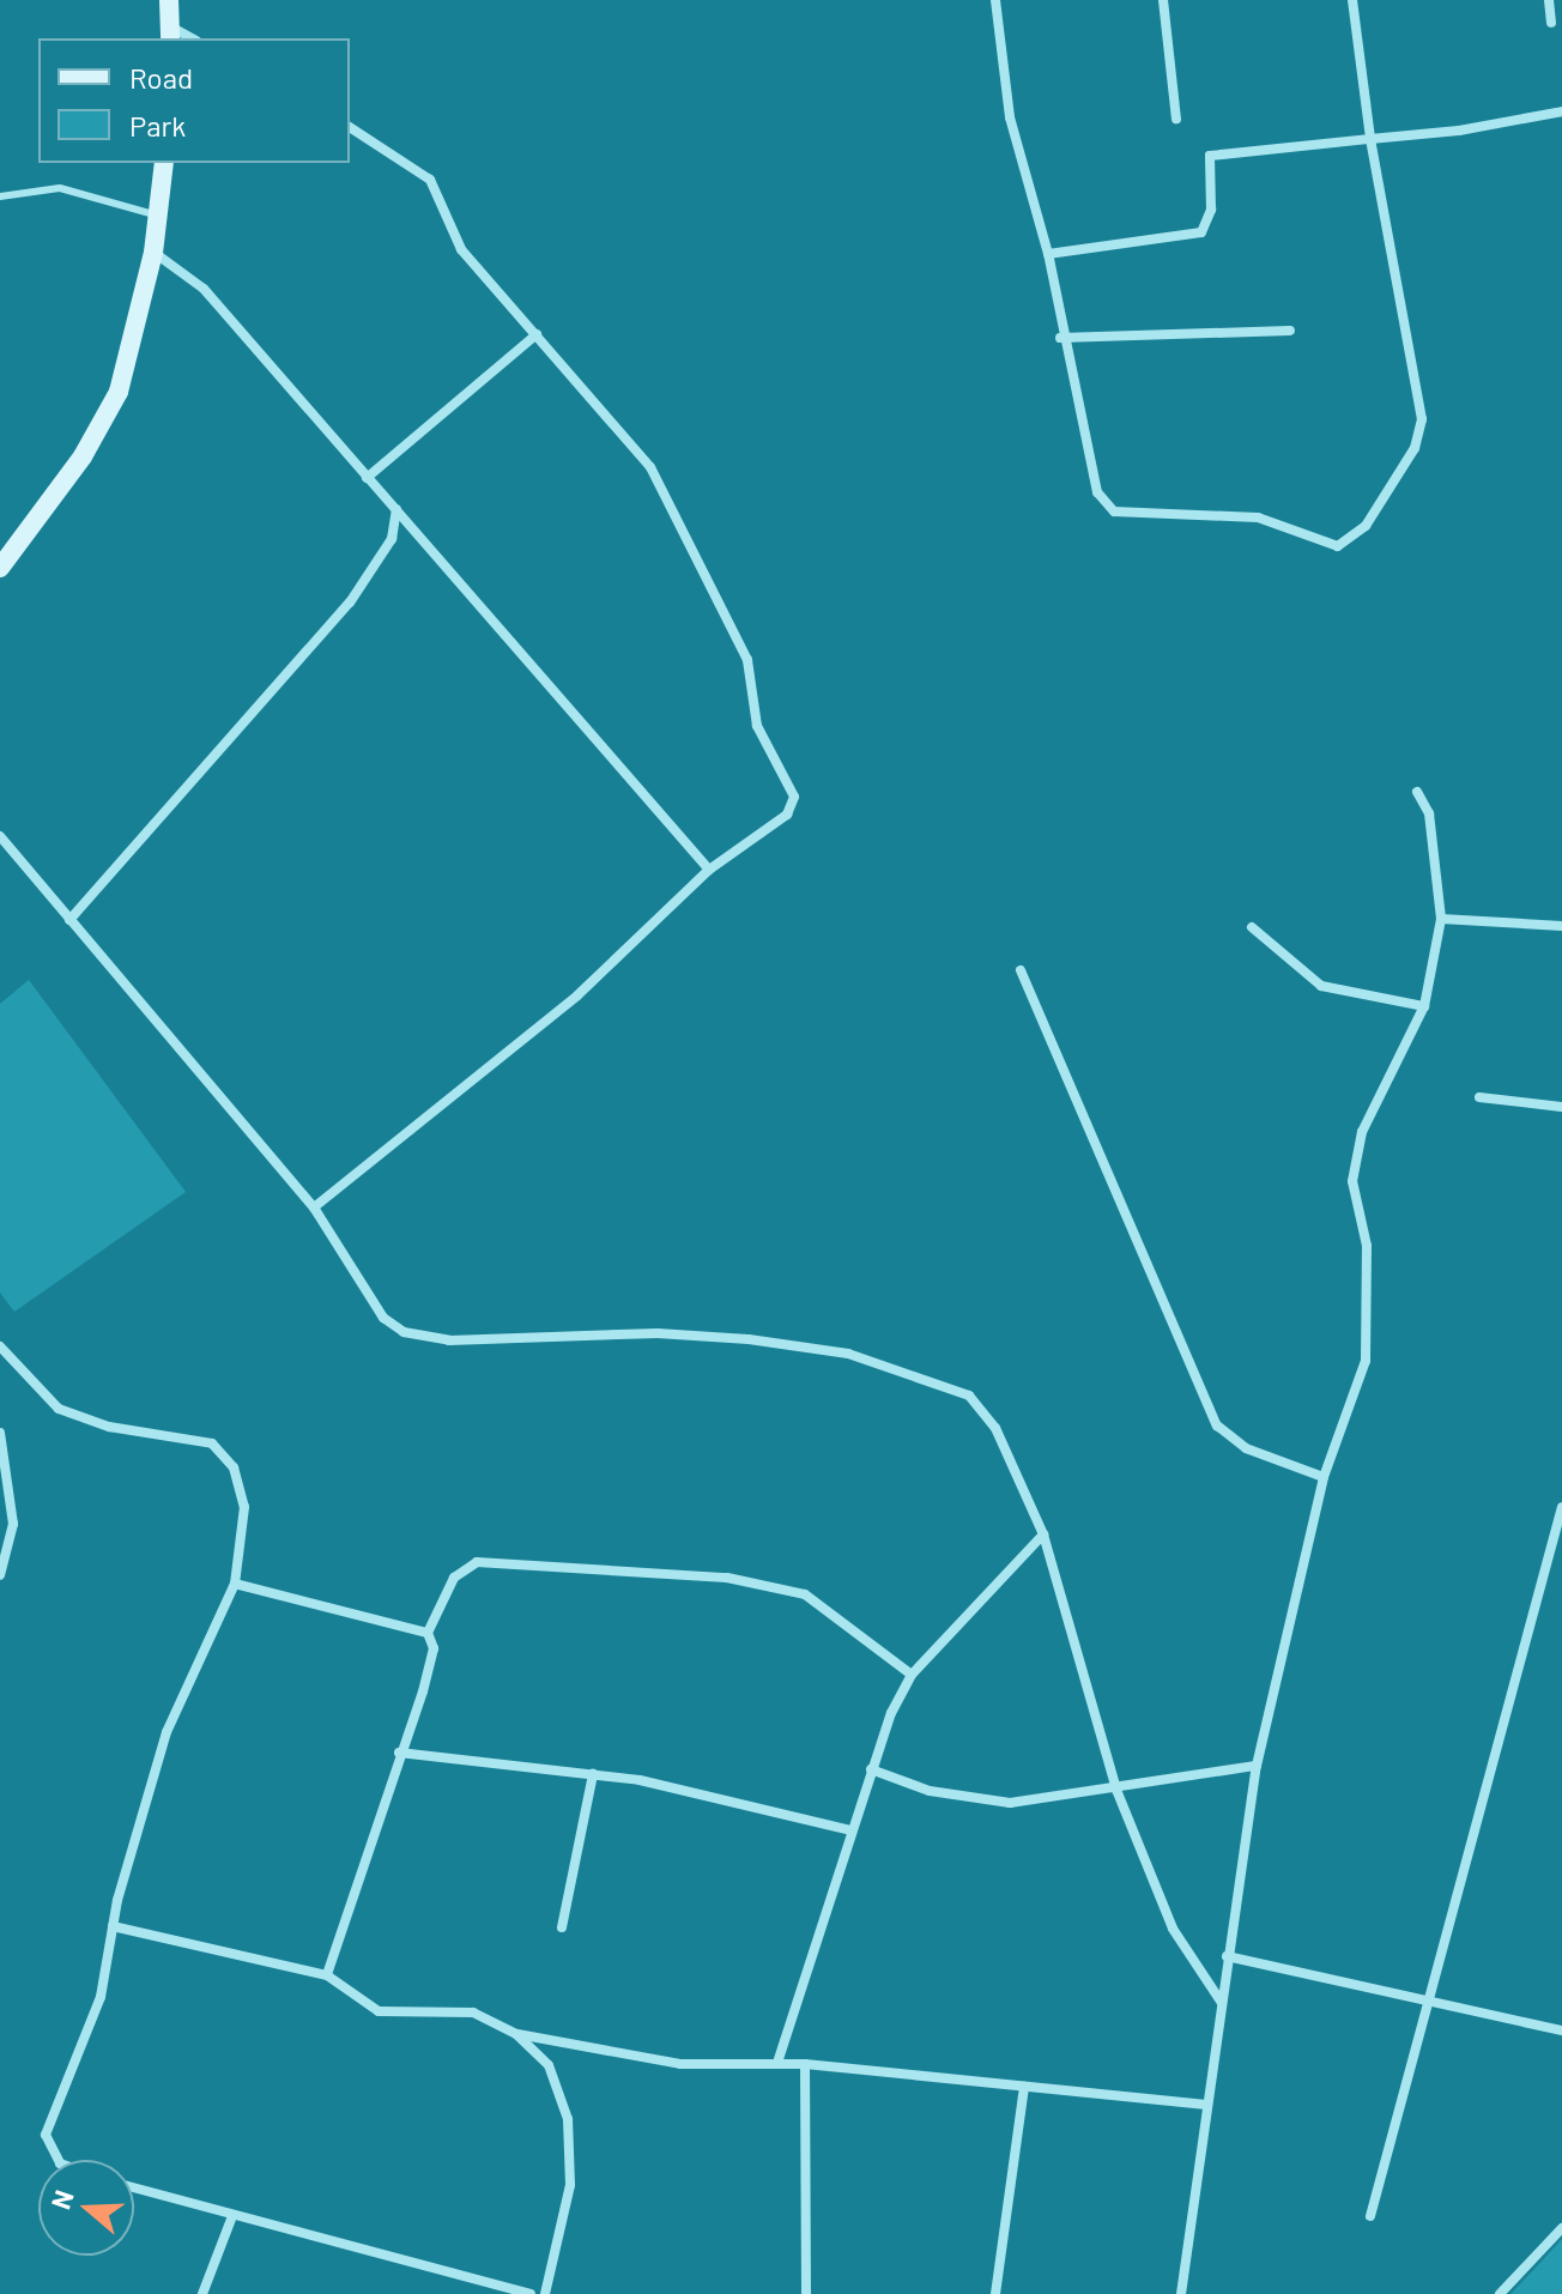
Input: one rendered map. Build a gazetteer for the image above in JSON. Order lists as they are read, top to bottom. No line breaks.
{"legend":["Road","Park"],"north":"left"}
